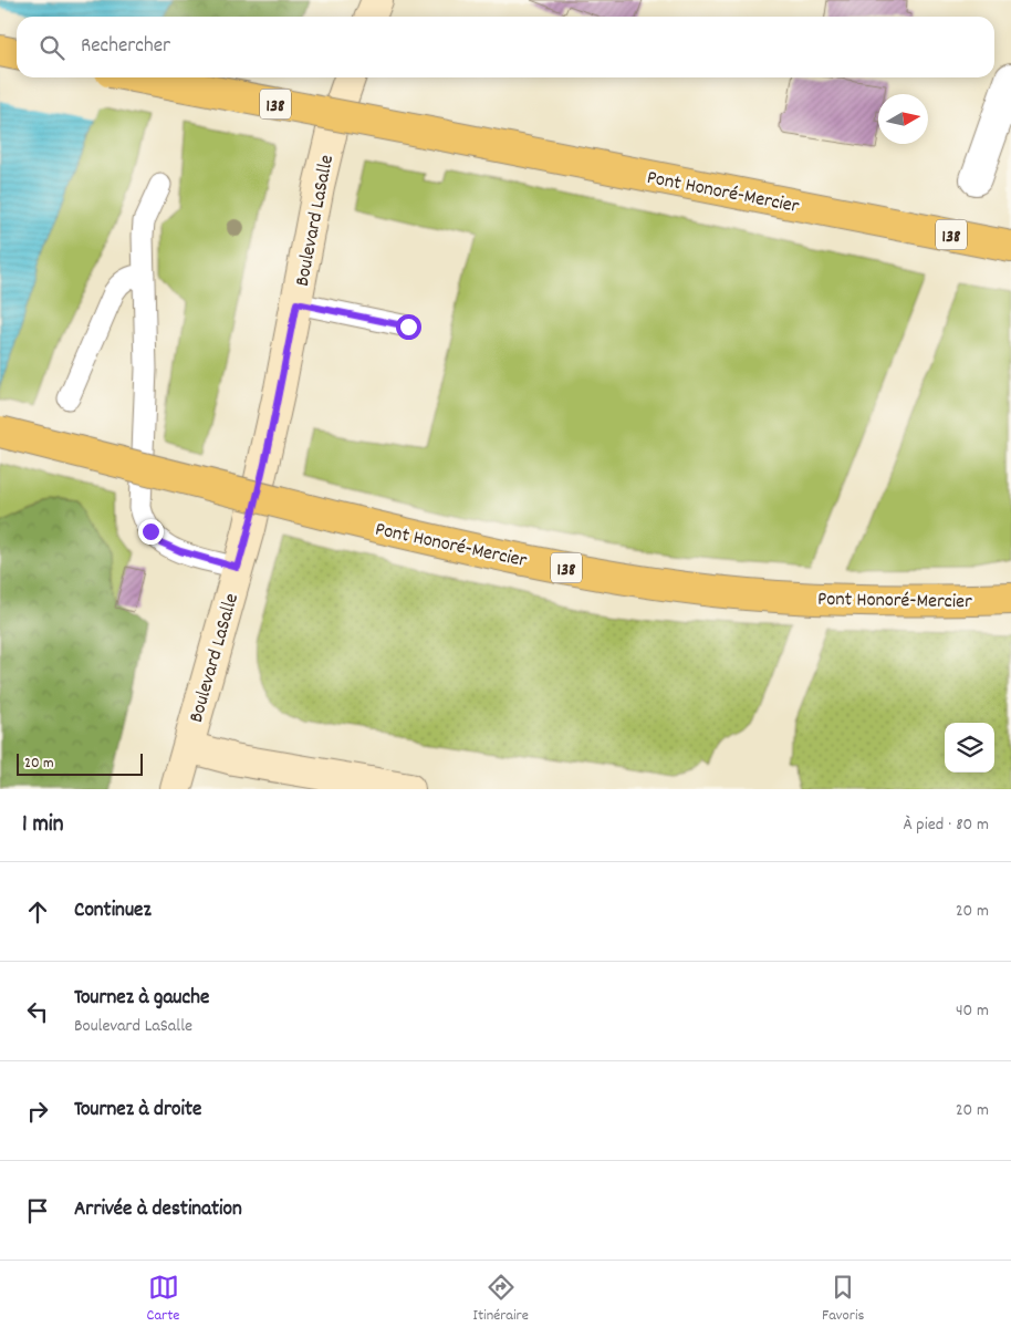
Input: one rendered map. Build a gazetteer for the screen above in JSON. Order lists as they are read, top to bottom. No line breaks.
{"streets":{"highway":["138","Pont Honoré-Mercier"],"main road":["Boulevard LaSalle"]},"scale_bar":"20 m","north":"right","page":{"search":"Rechercher","scale":"20 m","heading":["1 min","À pied · 80 m"],"list":[["Continuez","20 m"],["Tournez à gauche","Boulevard LaSalle","40 m"],["Tournez à droite","20 m"],"Arrivée à destination"],"nav":["Carte","Itinéraire","Favoris"]}}
